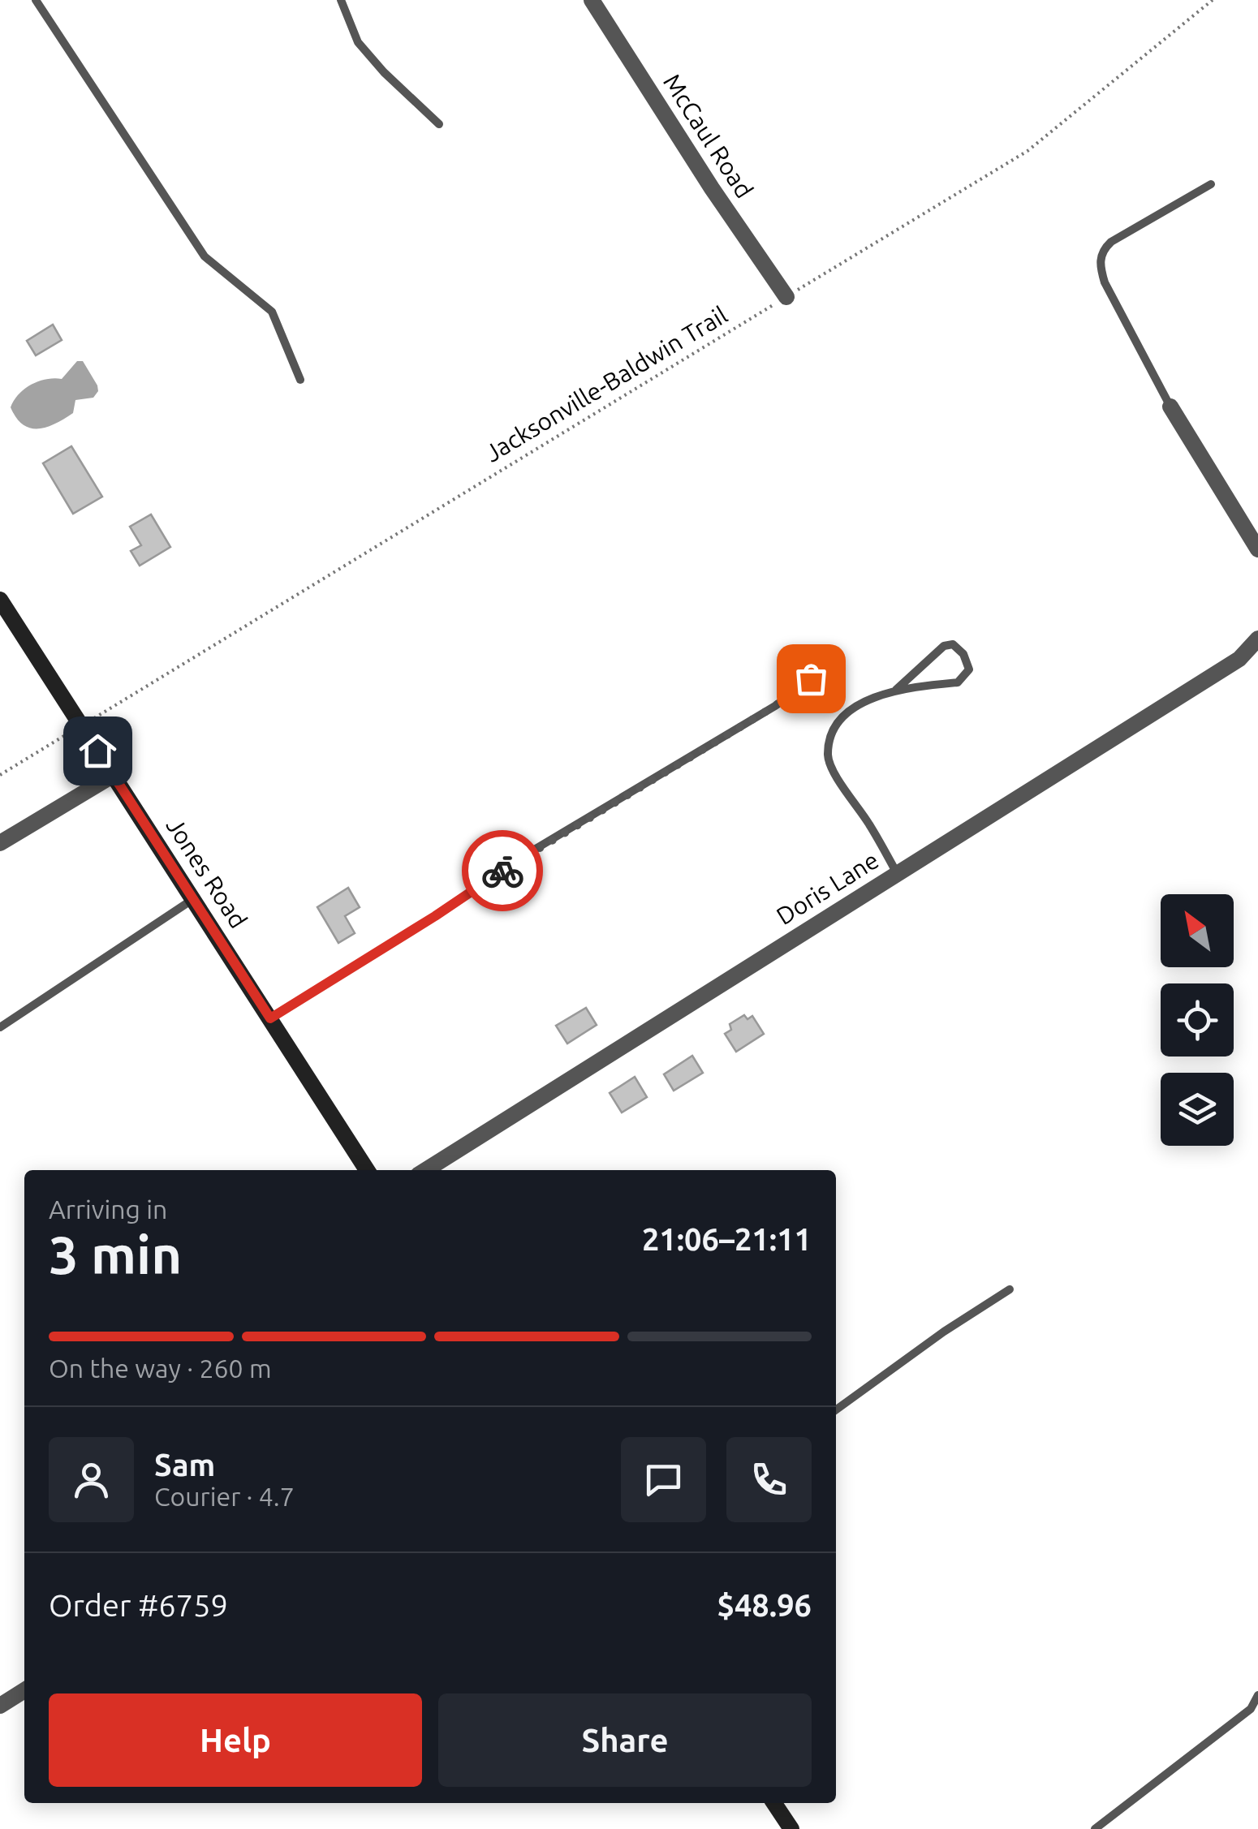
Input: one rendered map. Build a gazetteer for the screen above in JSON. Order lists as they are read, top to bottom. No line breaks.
{"streets":{"street":["McCaul Road","Jones Road","Doris Lane"],"path":["Jacksonville-Baldwin Trail"]},"crossings":[["McCaul Road","Jacksonville-Baldwin Trail"],["Jacksonville-Baldwin Trail","Jones Road"]],"north":"top left","page":{"heading":["3 min","Arriving in","21:06–21:11"],"panel":["Sam","Courier · 4.7","Order #6759","$48.96"],"bar":"On the way · 260 m","buttons":["Help","Share"]}}
